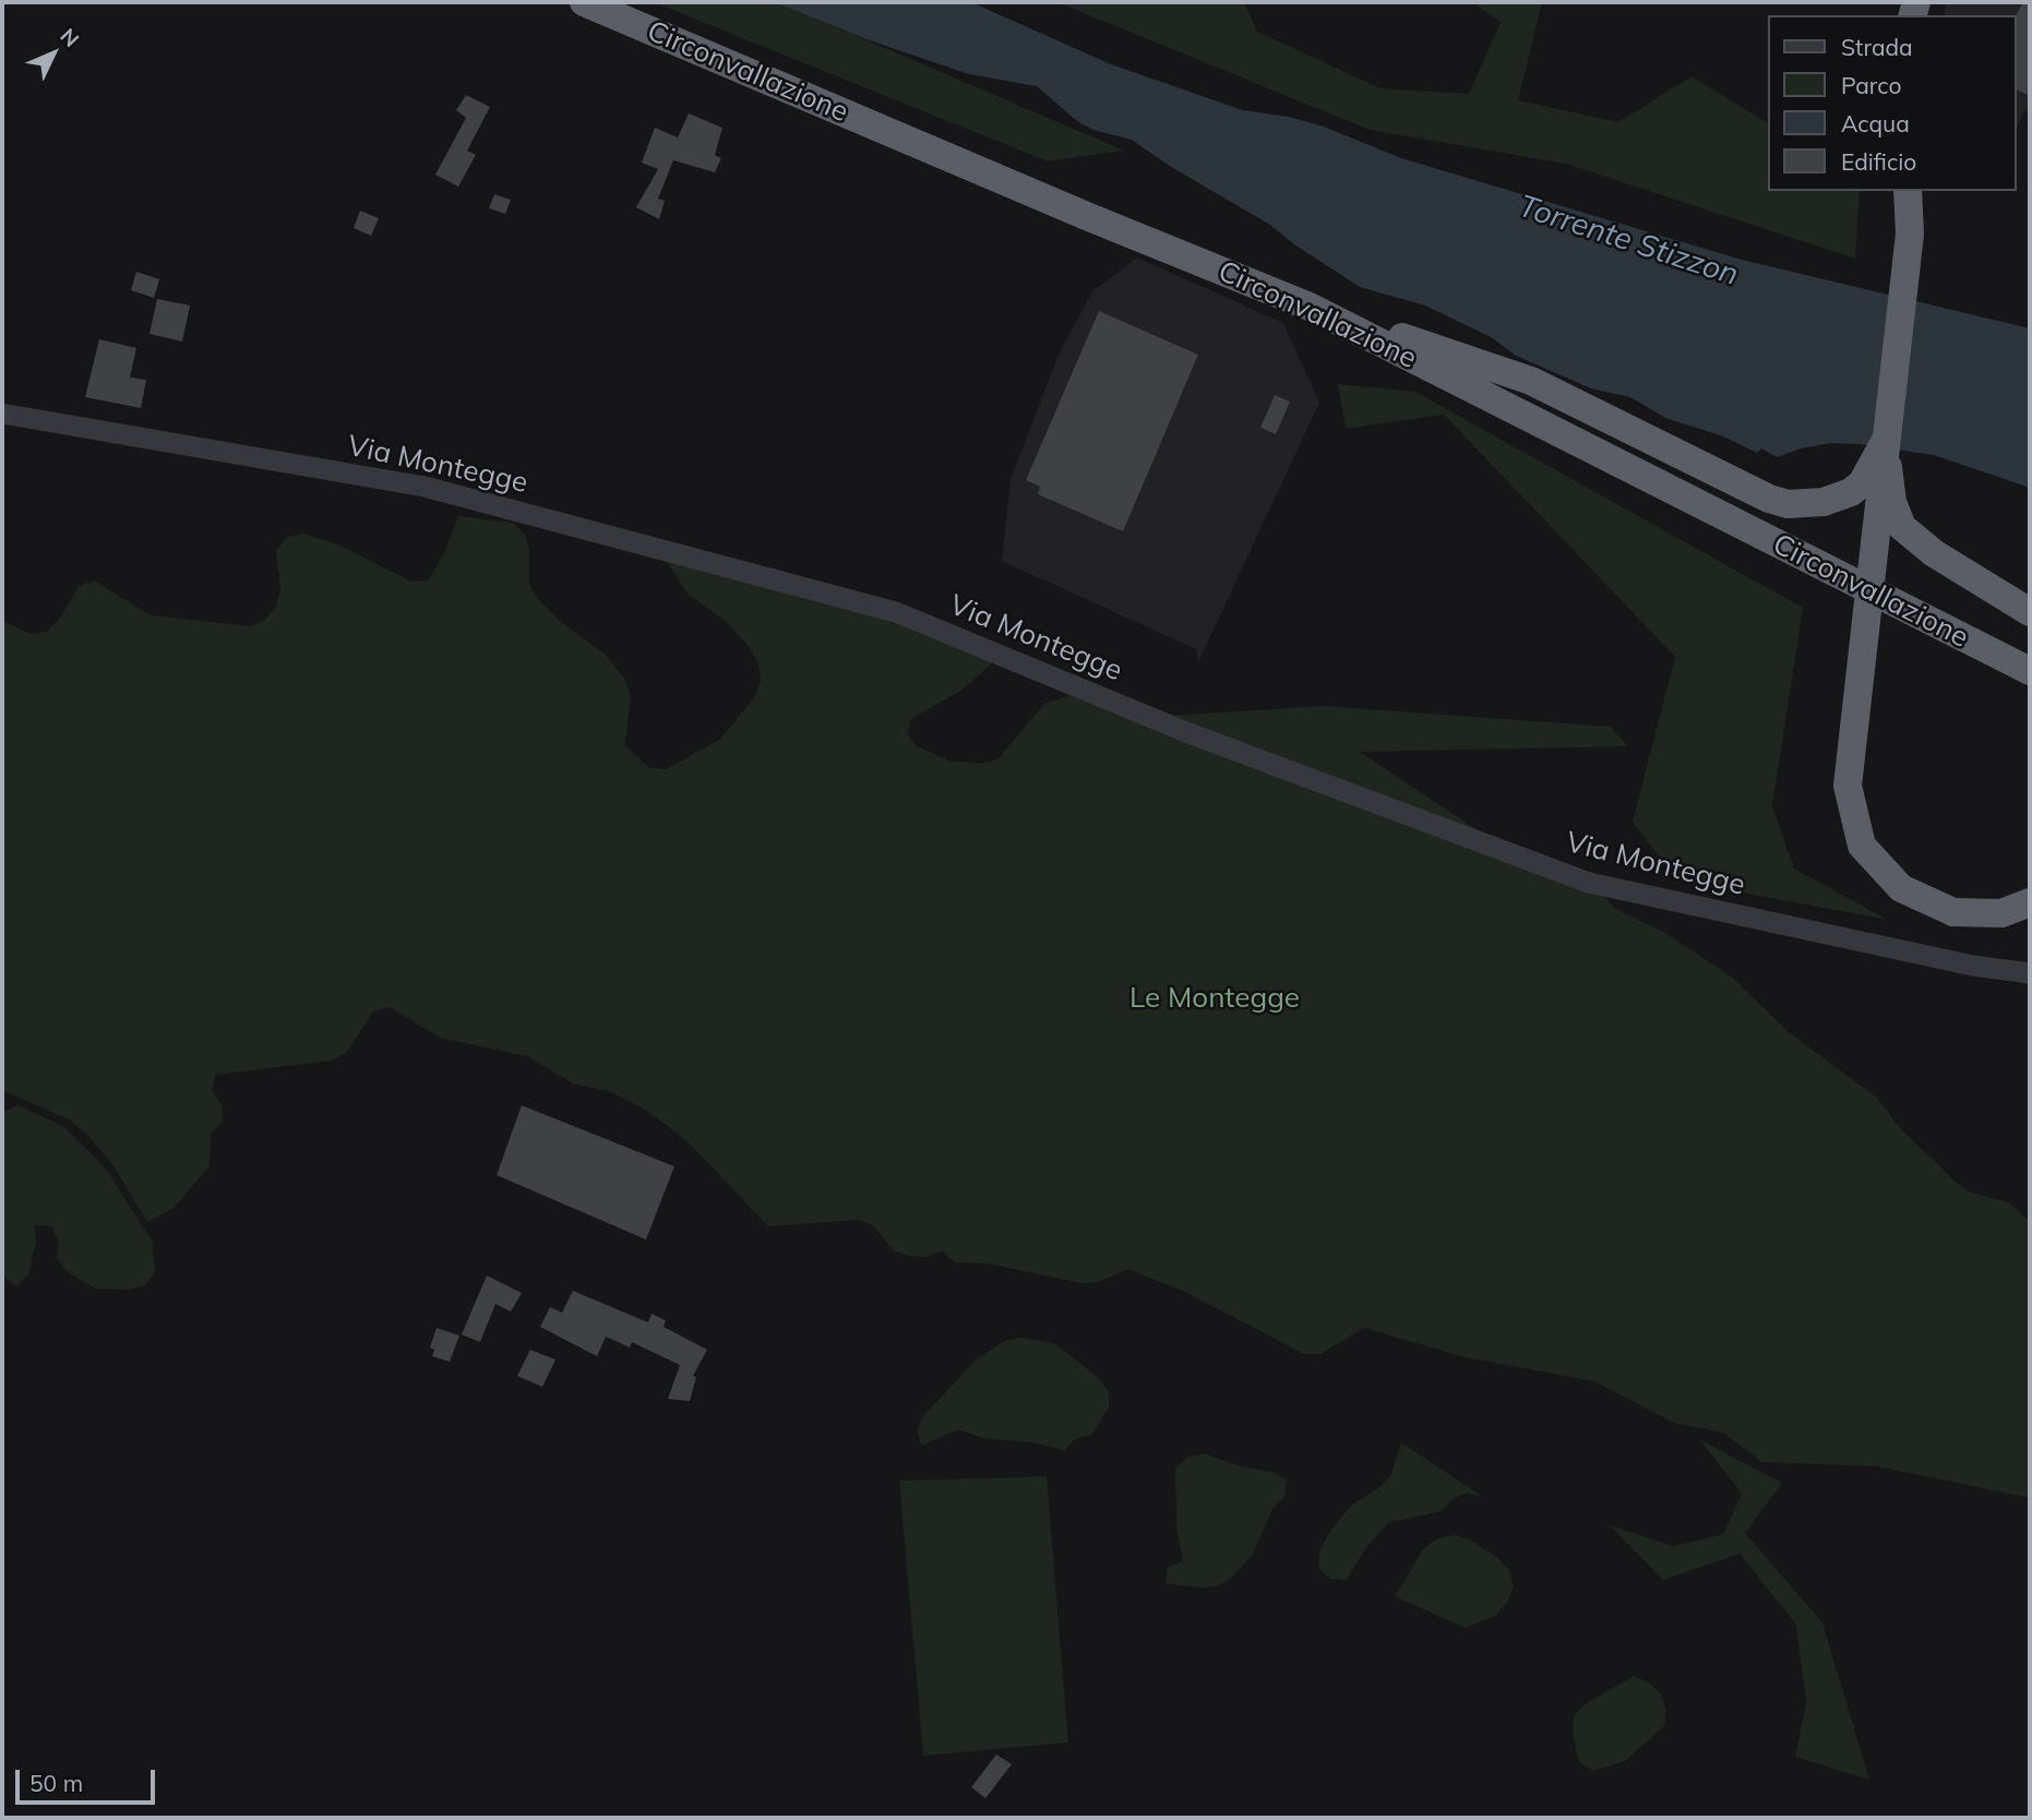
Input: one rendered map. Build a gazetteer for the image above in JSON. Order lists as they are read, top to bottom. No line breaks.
{"streets":{"highway":["Circonvallazione"],"street":["Via Montegge"]},"water":["Torrente Stizzon"],"parks":["Le Montegge"],"legend":["Strada","Parco","Acqua","Edificio"],"scale_bar":"50 m","north":"top right"}
